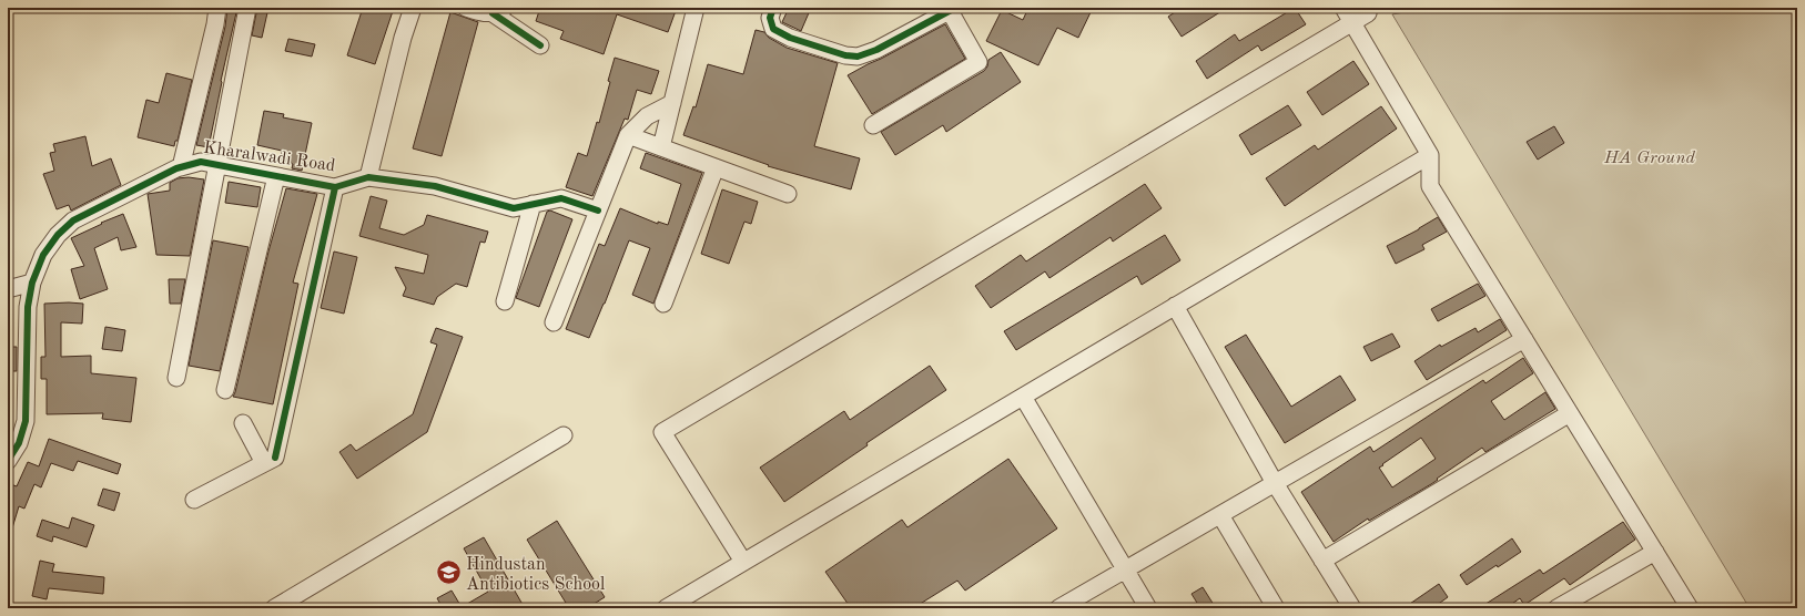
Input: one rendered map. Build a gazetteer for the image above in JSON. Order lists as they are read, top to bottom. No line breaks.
{"streets":{"street":["Kharalwadi Road"]},"parks":["HA Ground"],"places":{"school or university":["Hindustan Antibiotics School"]}}
